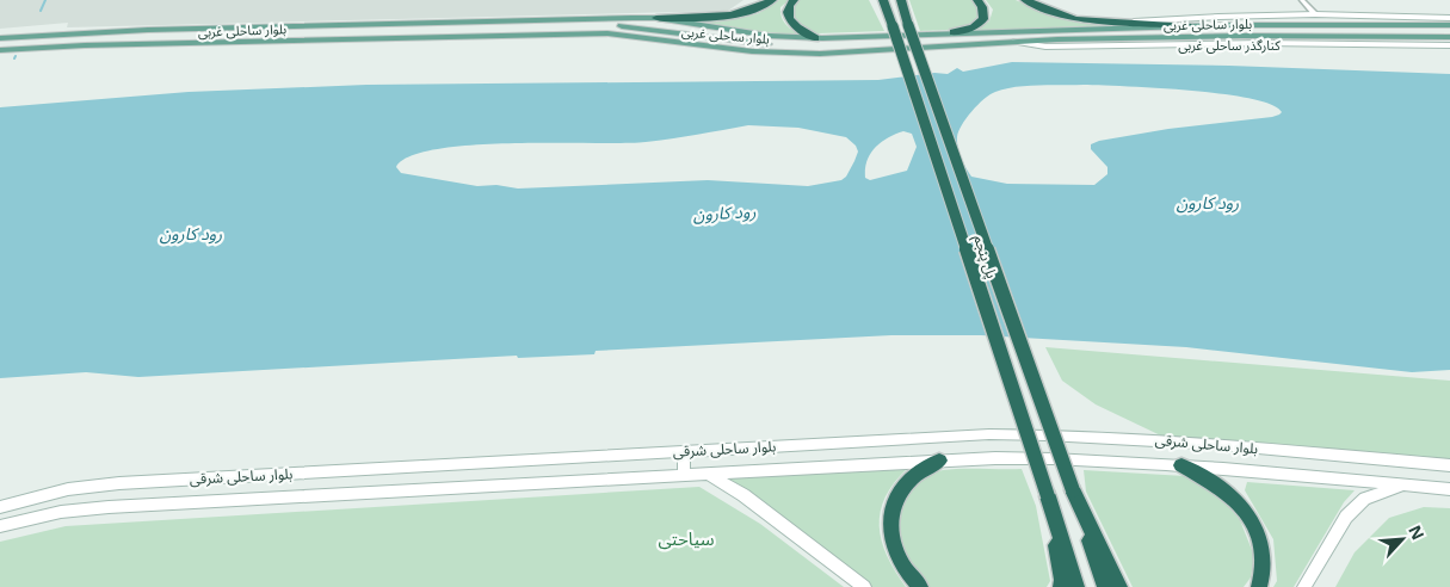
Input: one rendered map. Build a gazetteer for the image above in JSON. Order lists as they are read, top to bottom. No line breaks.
{"streets":{"highway":["پل پنجم"],"main road":["بلوار ساحلی غربی","کنارگذر ساحلی غربی","بلوار ساحلی شرقی"]},"crossings":[["بلوار ساحلی غربی","کنارگذر ساحلی غربی"]],"water":["رود کارون"],"parks":["سیاحتی"],"north":"top right"}
